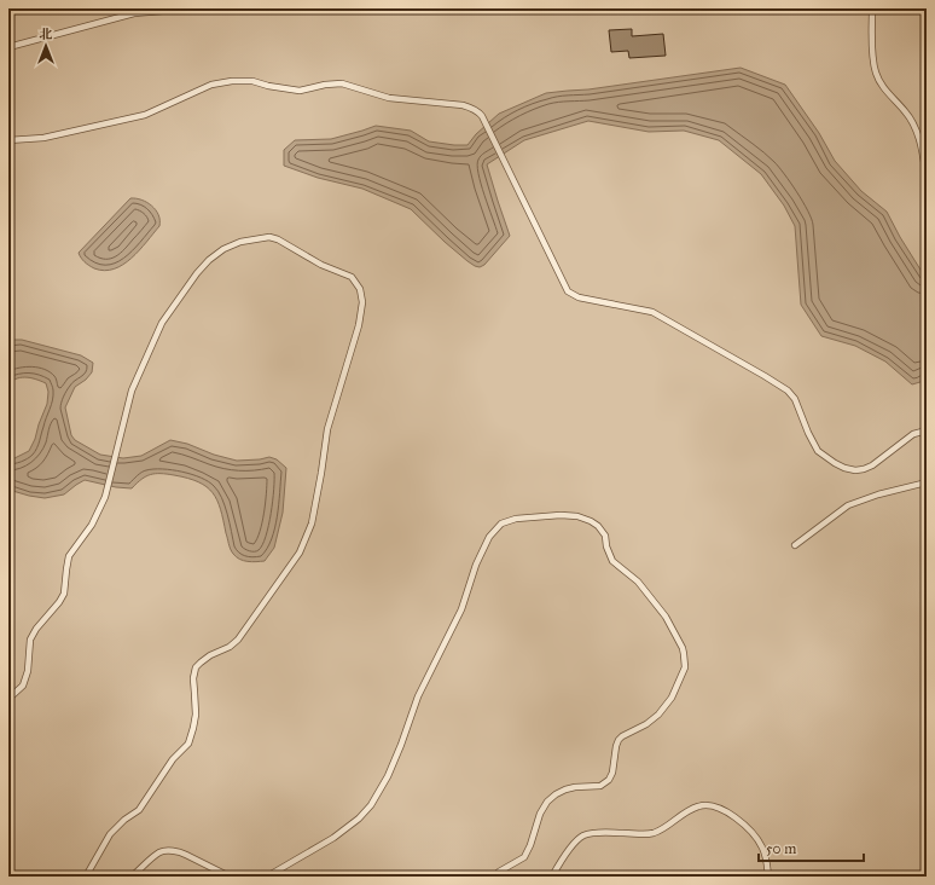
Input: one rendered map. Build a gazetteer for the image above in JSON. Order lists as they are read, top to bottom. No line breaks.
{"scale_bar":"50 m","north":"top"}
